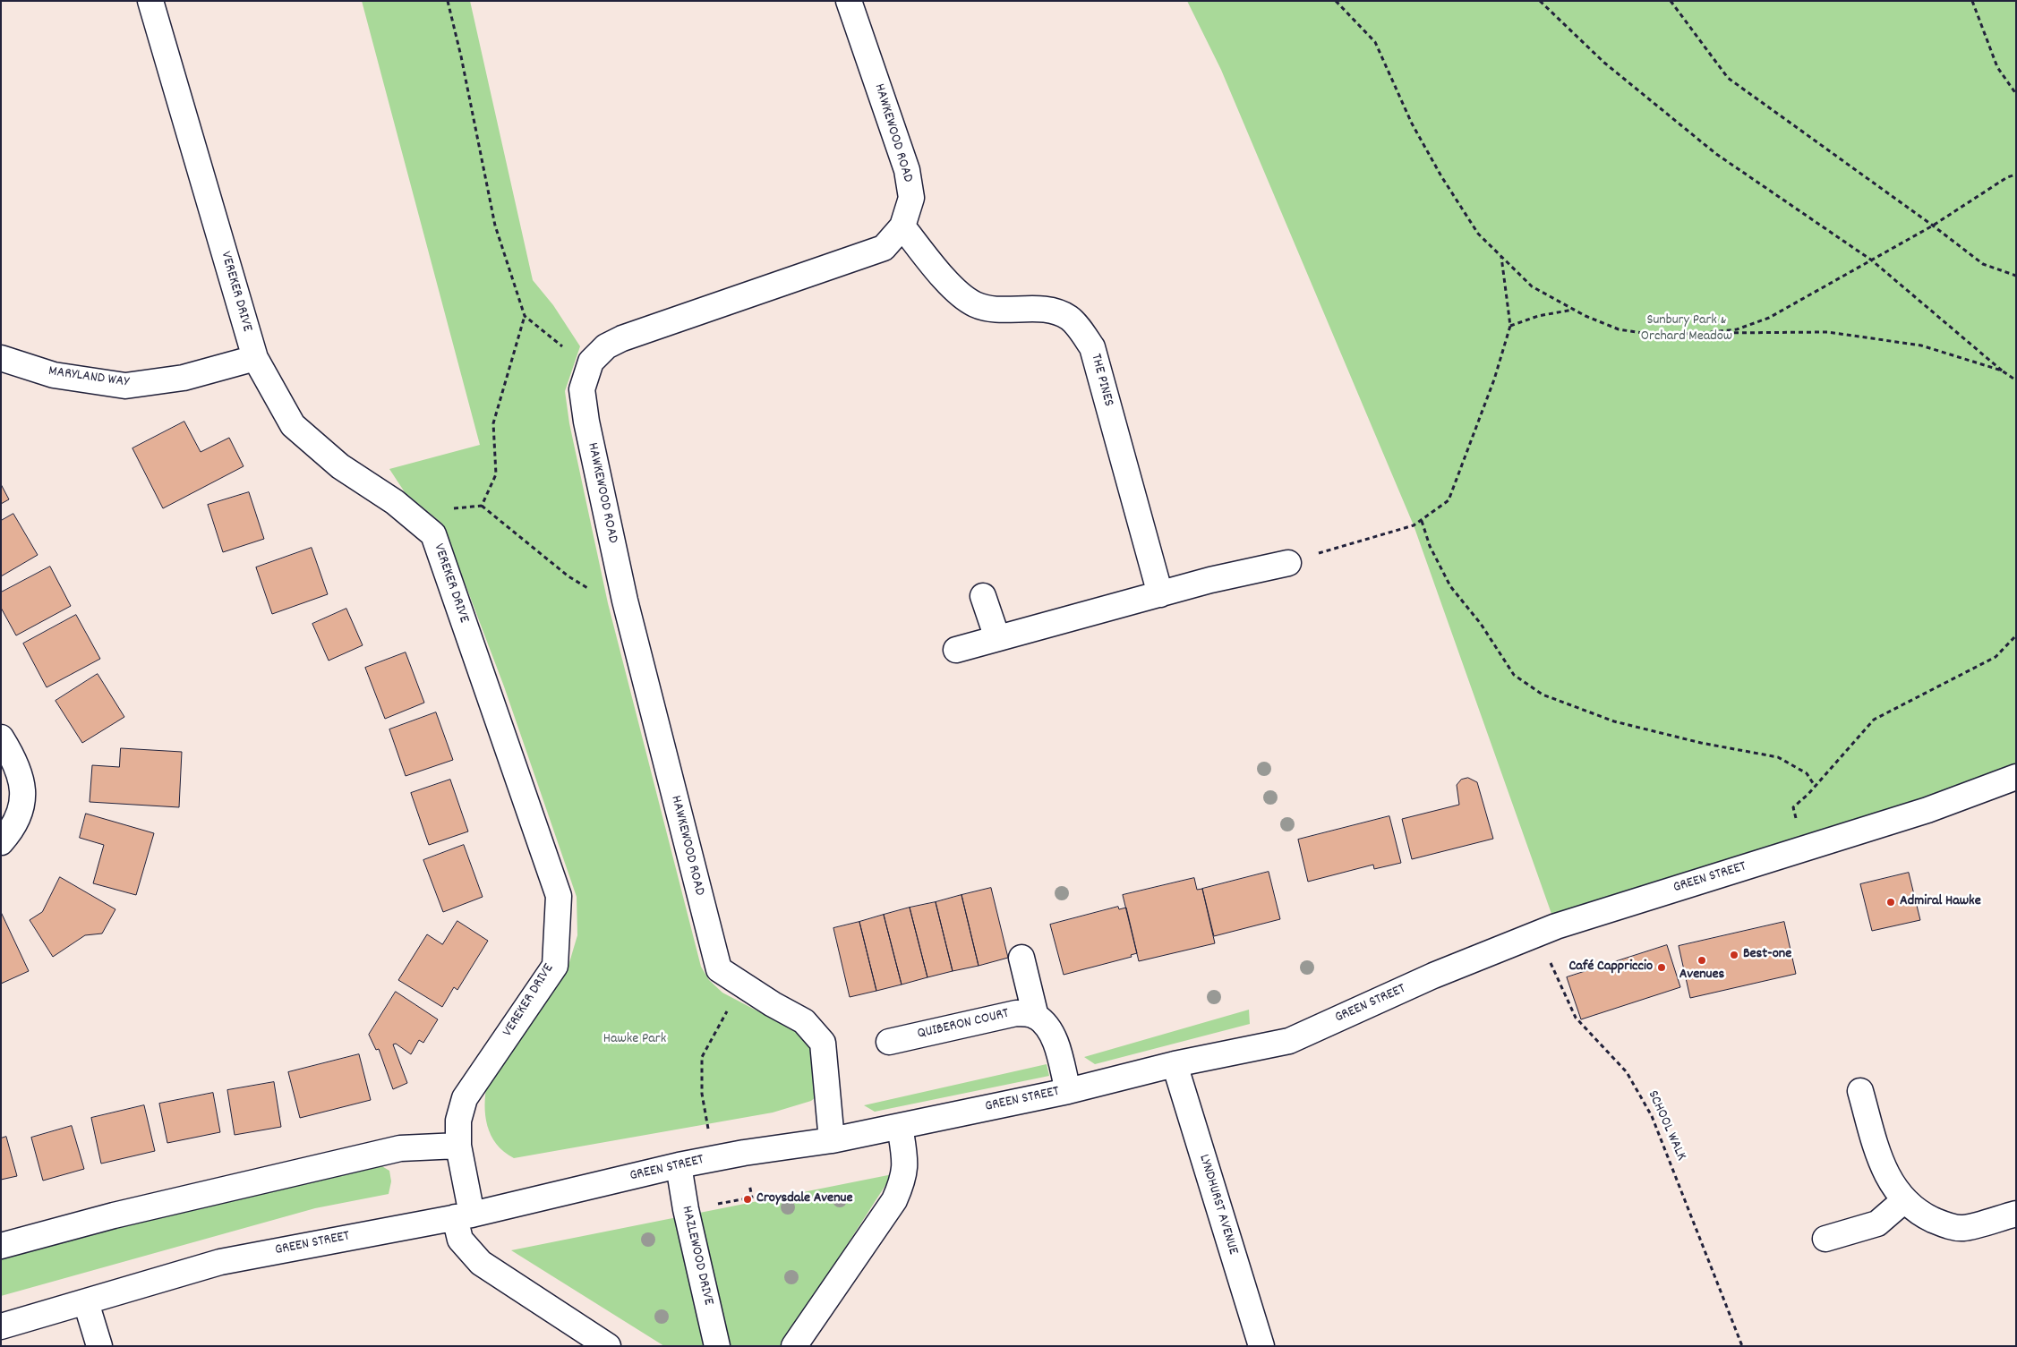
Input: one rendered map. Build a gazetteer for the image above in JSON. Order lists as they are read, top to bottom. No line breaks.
{"streets":{"street":["HAWKEWOOD ROAD","VEREKER DRIVE","MARYLAND WAY","THE PINES","GREEN STREET","QUIBERON COURT","LYNDHURST AVENUE","HAZLEWOOD DRIVE"],"path":["SCHOOL WALK"]},"crossings":[["HAWKEWOOD ROAD","THE PINES"],["HAWKEWOOD ROAD","GREEN STREET"],["VEREKER DRIVE","MARYLAND WAY"],["VEREKER DRIVE","GREEN STREET"],["GREEN STREET","SCHOOL WALK"],["GREEN STREET","LYNDHURST AVENUE"],["GREEN STREET","HAZLEWOOD DRIVE"]],"parks":["Sunbury Park & Orchard Meadow","Hawke Park"],"places":["Admiral Hawke","Best-one","Avenues","Café Cappriccio","Croysdale Avenue"]}
